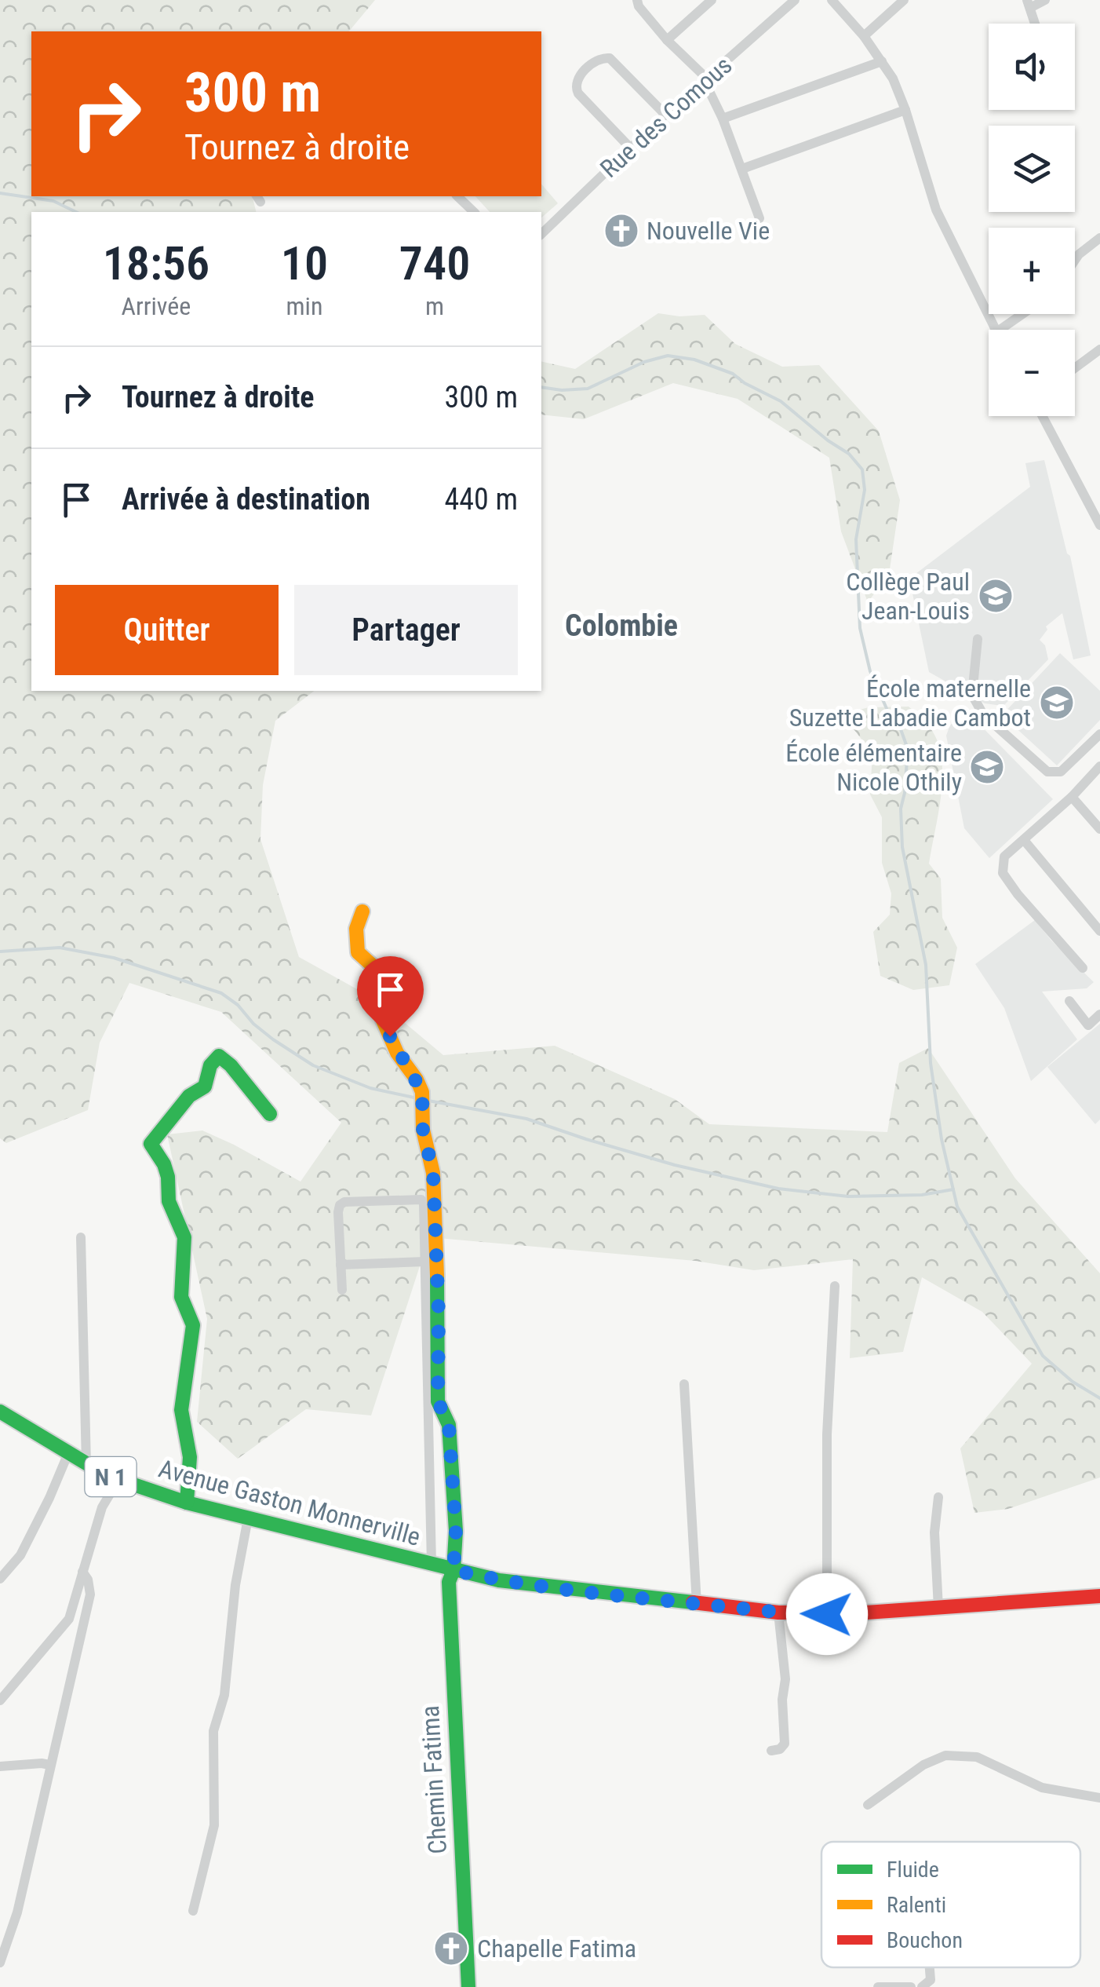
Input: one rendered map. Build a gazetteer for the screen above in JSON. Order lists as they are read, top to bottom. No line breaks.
{"streets":{"street":["Rue des Comous","N 1","Avenue Gaston Monnerville","Chemin Fatima"]},"crossings":[["Avenue Gaston Monnerville","Chemin Fatima"]],"districts":["Colombie"],"places":{"church":["Nouvelle Vie","Chapelle Fatima"],"school or university":["Collège Paul Jean-Louis","École maternelle Suzette Labadie Cambot","École élémentaire Nicole Othily"]},"legend":["Fluide","Ralenti","Bouchon"],"page":{"map_buttons":["+","−"],"turn":["300 m","Tournez à droite"],"eta":["18:56","Arrivée","10","min","740","m"],"list":[{"name":"Tournez à droite","value":"300 m"},{"name":"Arrivée à destination","value":"440 m"}],"buttons":["Quitter","Partager"]}}
